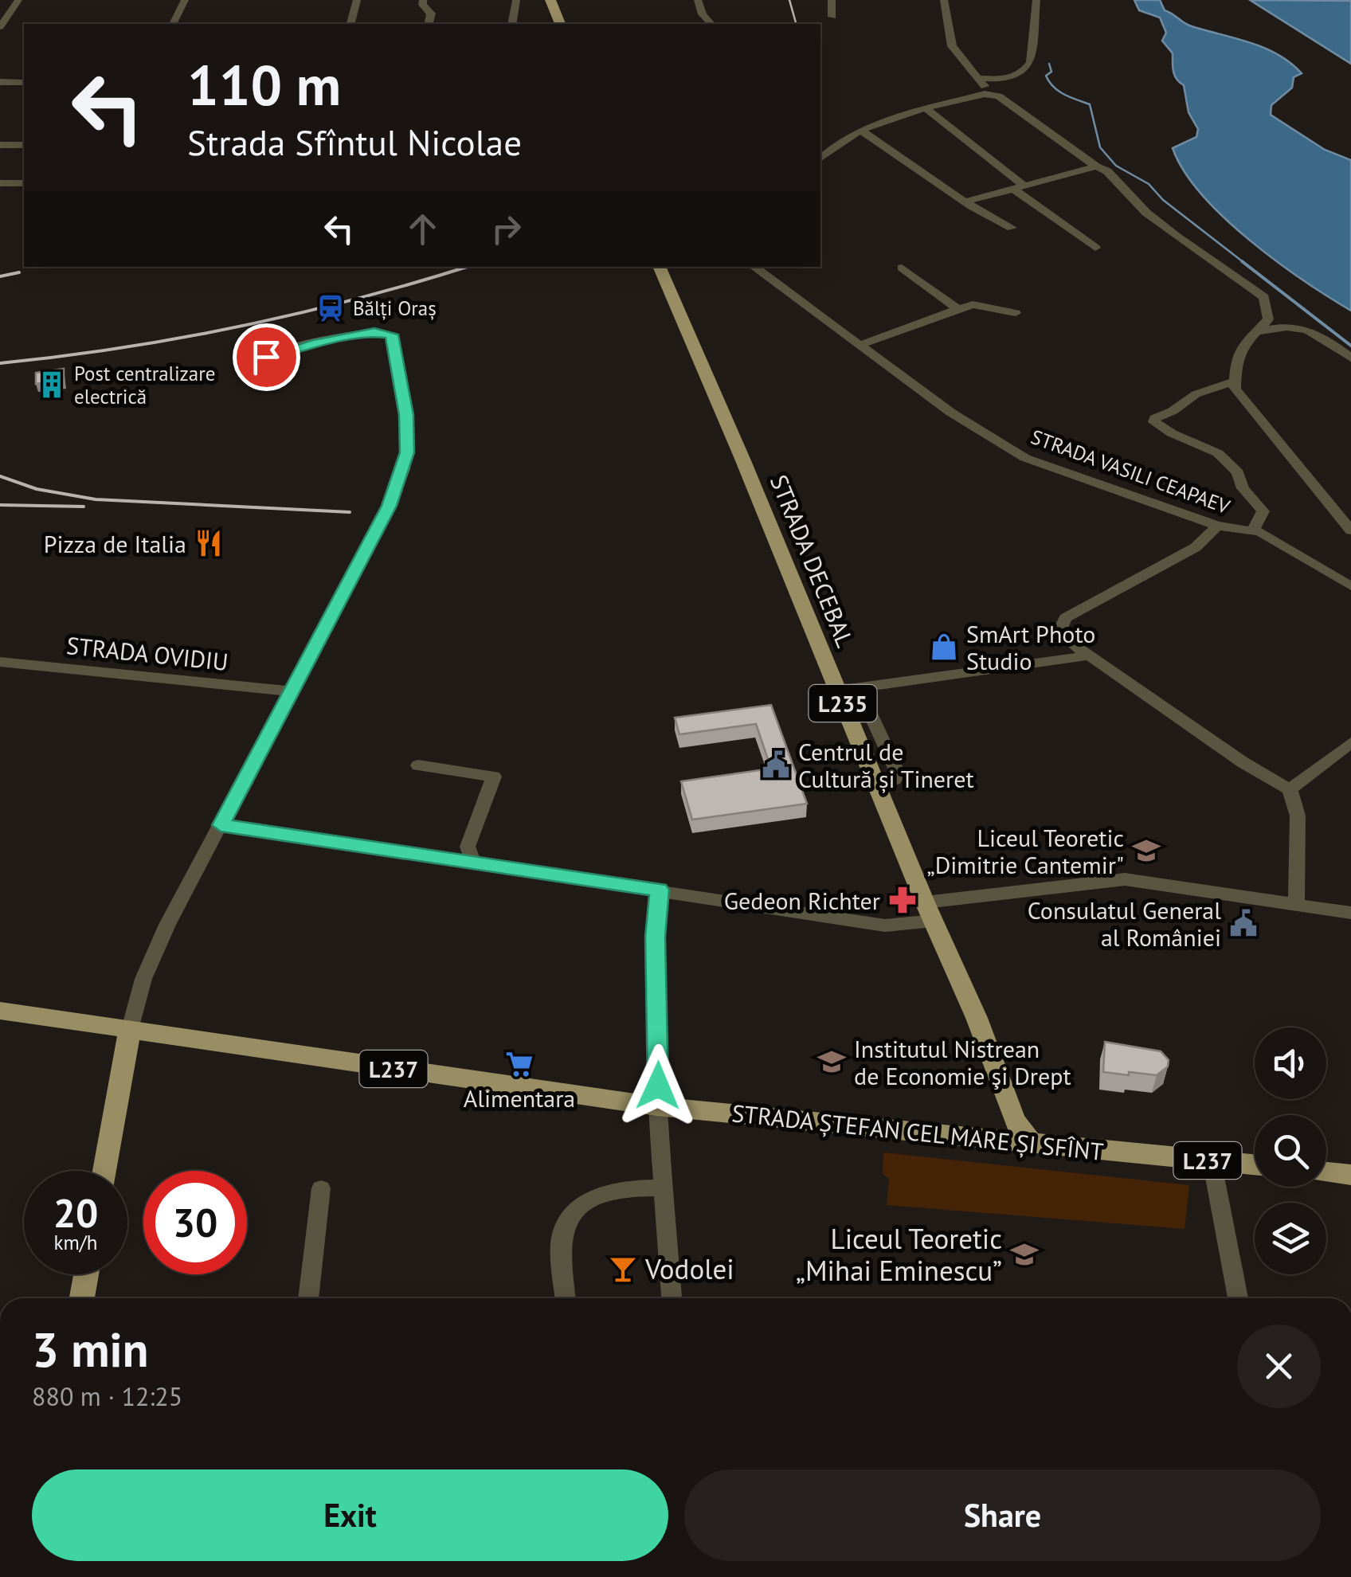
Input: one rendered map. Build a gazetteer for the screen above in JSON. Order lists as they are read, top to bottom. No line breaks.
{"streets":{"main road":["STRADA DECEBAL","L235","L237","STRADA ȘTEFAN CEL MARE ȘI SFÎNT"],"street":["STRADA VASILI CEAPAEV","STRADA OVIDIU"]},"crossings":[["STRADA DECEBAL","STRADA ȘTEFAN CEL MARE ȘI SFÎNT"]],"places":{"station":["Bălți Oraș"],"building":["Post centralizare electrică"],"restaurant":["Pizza de Italia"],"shop":["SmArt Photo Studio"],"public building":["Centrul de Cultură și Tineret","Consulatul General al României"],"school or university":["Liceul Teoretic „Dimitrie Cantemir\"","Institutul Nistrean de Economie şi Drept","Liceul Teoretic „Mihai Eminescu”"],"pharmacy":["Gedeon Richter"],"supermarket":["Alimentara"],"bar":["Vodolei"]},"page":{"turn":["110 m","Strada Sfîntul Nicolae"],"speed":"20 km/h","limit":"30","heading":["3 min","880 m · 12:25"],"buttons":["Exit","Share"]}}
